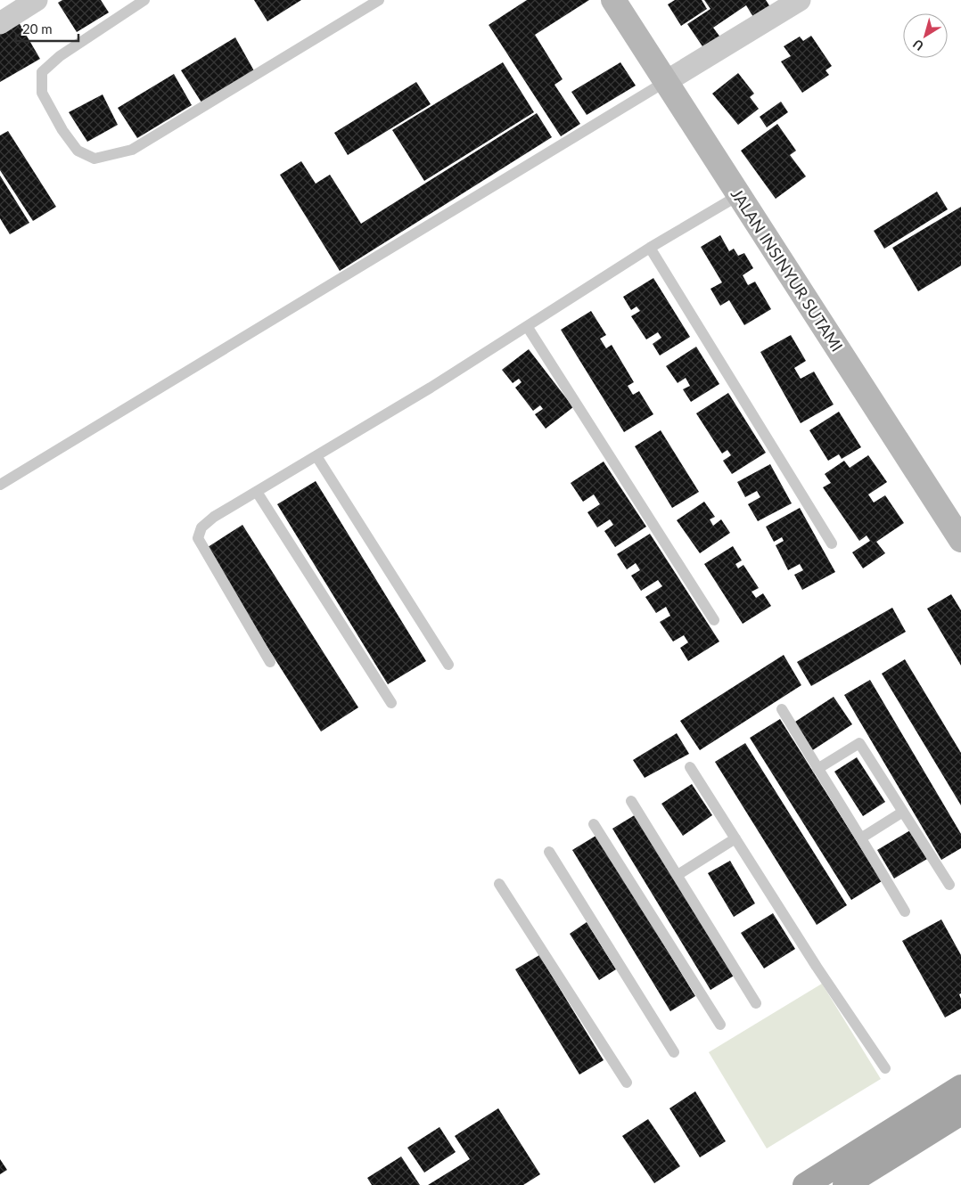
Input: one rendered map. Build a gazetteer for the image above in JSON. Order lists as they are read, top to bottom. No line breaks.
{"streets":{"street":["JALAN INSINYUR SUTAMI"]},"scale_bar":"20 m","north":"bottom left"}
